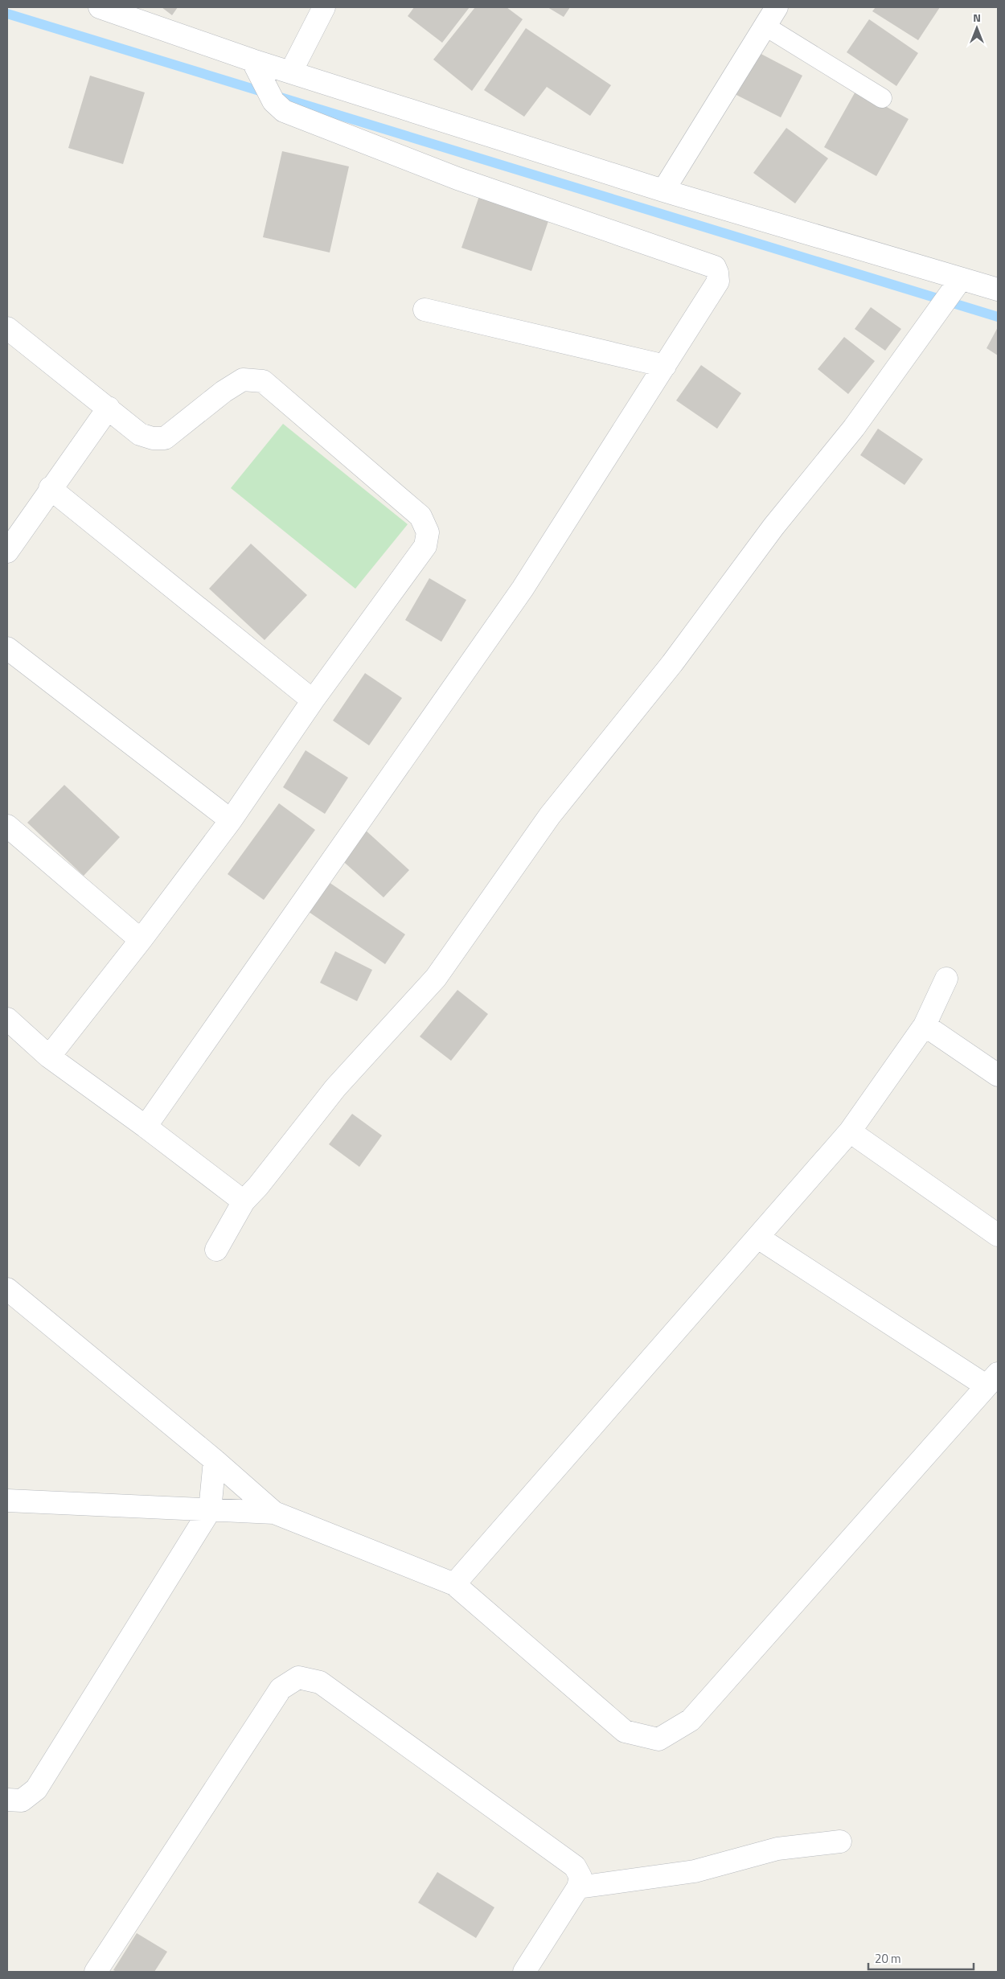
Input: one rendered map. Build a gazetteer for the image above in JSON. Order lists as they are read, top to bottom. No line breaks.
{"scale_bar":"20 m","north":"top"}
